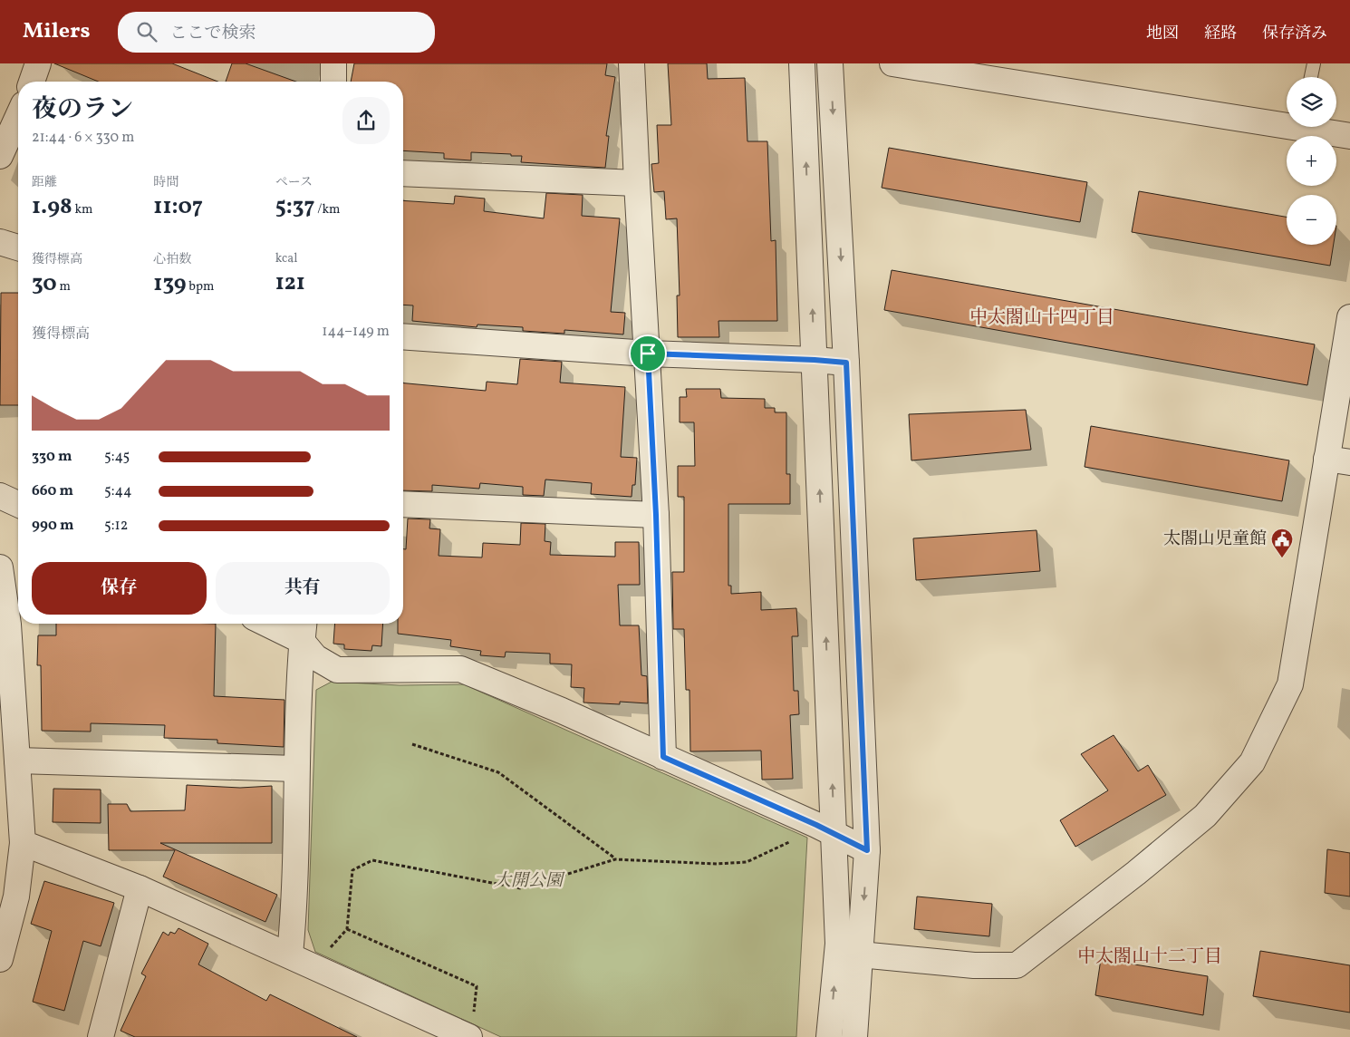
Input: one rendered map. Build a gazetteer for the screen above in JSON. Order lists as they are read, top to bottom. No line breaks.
{"districts":["中太閤山十四丁目","中太閤山十二丁目"],"parks":["大開公園"],"places":{"public building":["太閤山児童館"]},"page":{"header":"Milers","search":"ここで検索","nav":["地図","経路","保存済み"],"map_buttons":["+","−"],"heading":["夜のラン","21:44 · 6 × 330 m"],"stats":[["距離","1.98 km"],["時間","11:07"],["ペース","5:37 /km"],["獲得標高","30 m"],["心拍数","139 bpm"],["kcal","121"]],"chart":["獲得標高","144–149 m"],"list":[{"name":"330 m","note":"5:45"},{"name":"660 m","note":"5:44"},{"name":"990 m","note":"5:12"}],"buttons":["保存","共有"]}}
